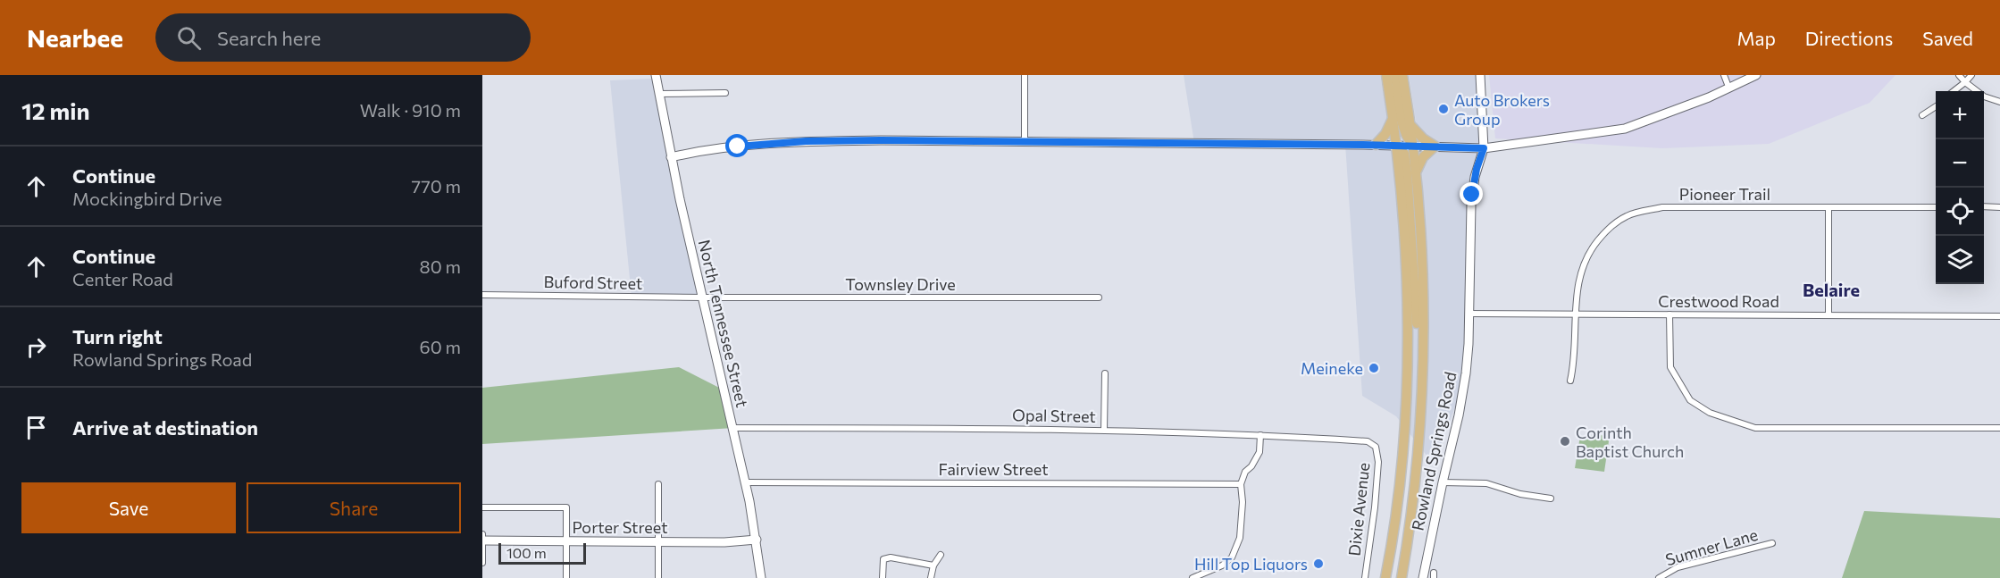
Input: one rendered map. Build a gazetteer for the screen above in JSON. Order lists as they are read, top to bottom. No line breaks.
{"streets":{"street":["Pioneer Trail","Buford Street","Townsley Drive","Crestwood Road","North Tennessee Street","Opal Street","Rowland Springs Road","Fairview Street","Dixie Avenue","Porter Street","Sumner Lane"]},"crossings":[["Pioneer Trail","Crestwood Road"],["Buford Street","Townsley Drive"],["Buford Street","North Tennessee Street"],["Townsley Drive","North Tennessee Street"],["Crestwood Road","Rowland Springs Road"],["North Tennessee Street","Opal Street"],["North Tennessee Street","Fairview Street"],["North Tennessee Street","Porter Street"],["Opal Street","Dixie Avenue"]],"districts":["Belaire"],"places":["Auto Brokers Group","Meineke","Corinth Baptist Church","Hill Top Liquors"],"scale_bar":"100 m","page":{"header":"Nearbee","search":"Search here","nav":["Map","Directions","Saved"],"heading":["12 min","Walk · 910 m"],"map_buttons":["+","−"],"list":[["Continue","Mockingbird Drive","770 m"],["Continue","Center Road","80 m"],["Turn right","Rowland Springs Road","60 m"],"Arrive at destination"],"buttons":["Save","Share"],"scale":"100 m"}}
